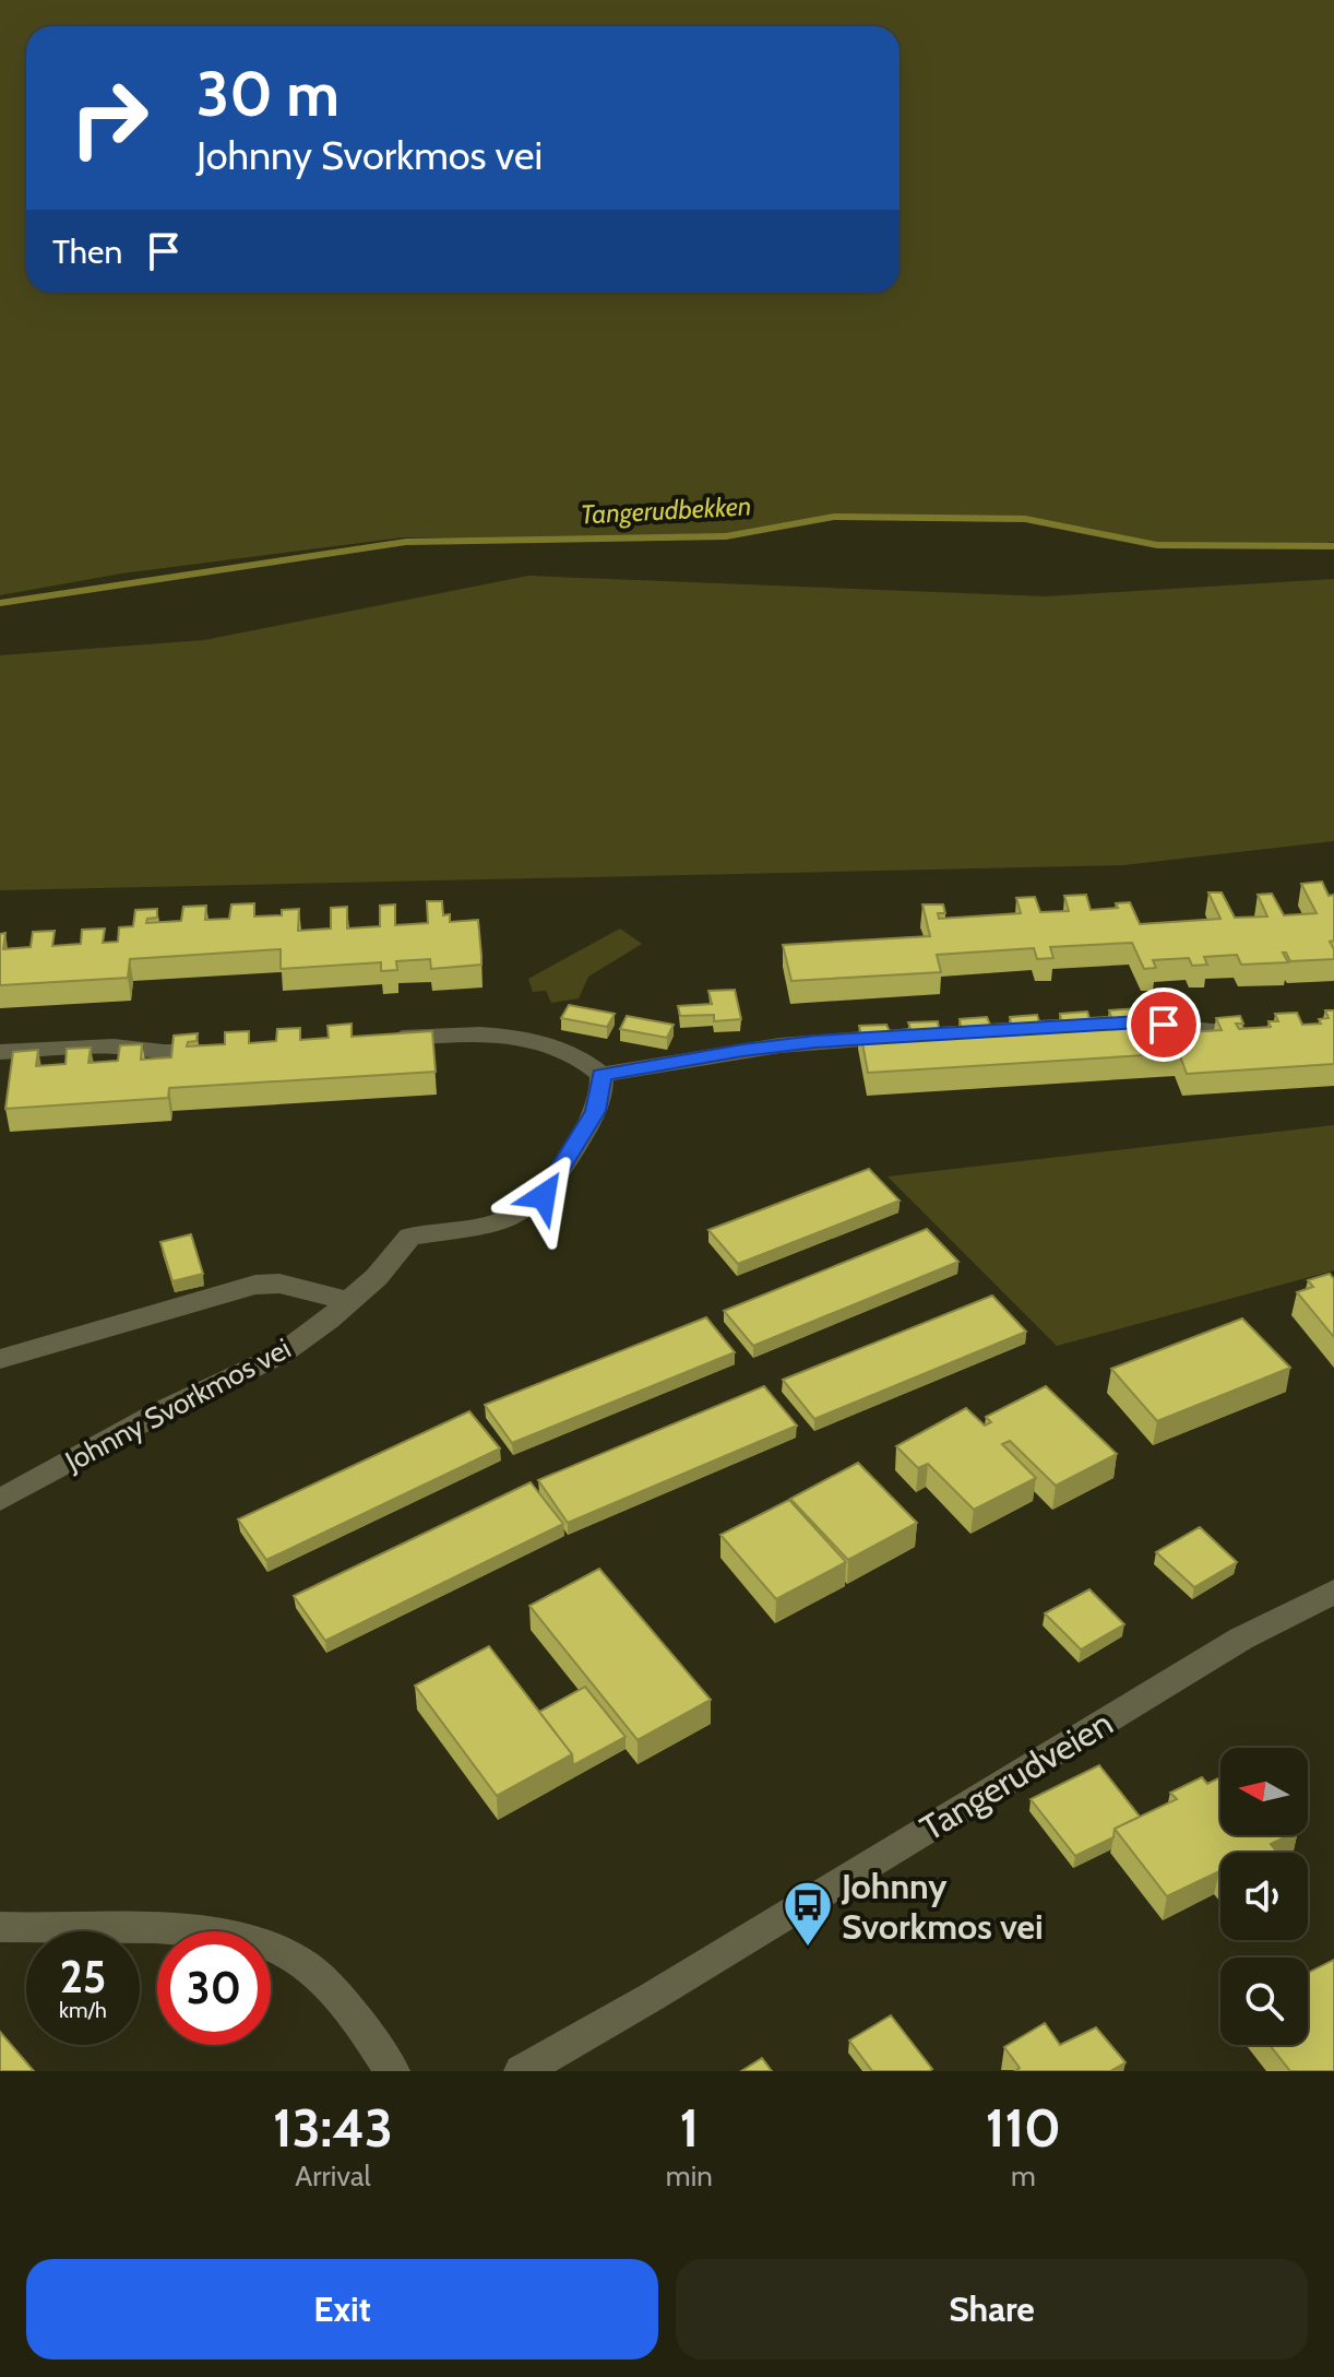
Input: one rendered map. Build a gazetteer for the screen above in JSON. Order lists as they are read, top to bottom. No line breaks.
{"streets":{"street":["Johnny Svorkmos vei","Tangerudveien"]},"water":["Tangerudbekken"],"places":{"bus stop":["Johnny Svorkmos vei"]},"north":"left","page":{"turn":["30 m","Johnny Svorkmos vei"],"then":"Then","speed":"25 km/h","limit":"30","eta":["13:43","Arrival","1","min","110","m"],"buttons":["Exit","Share"]}}
